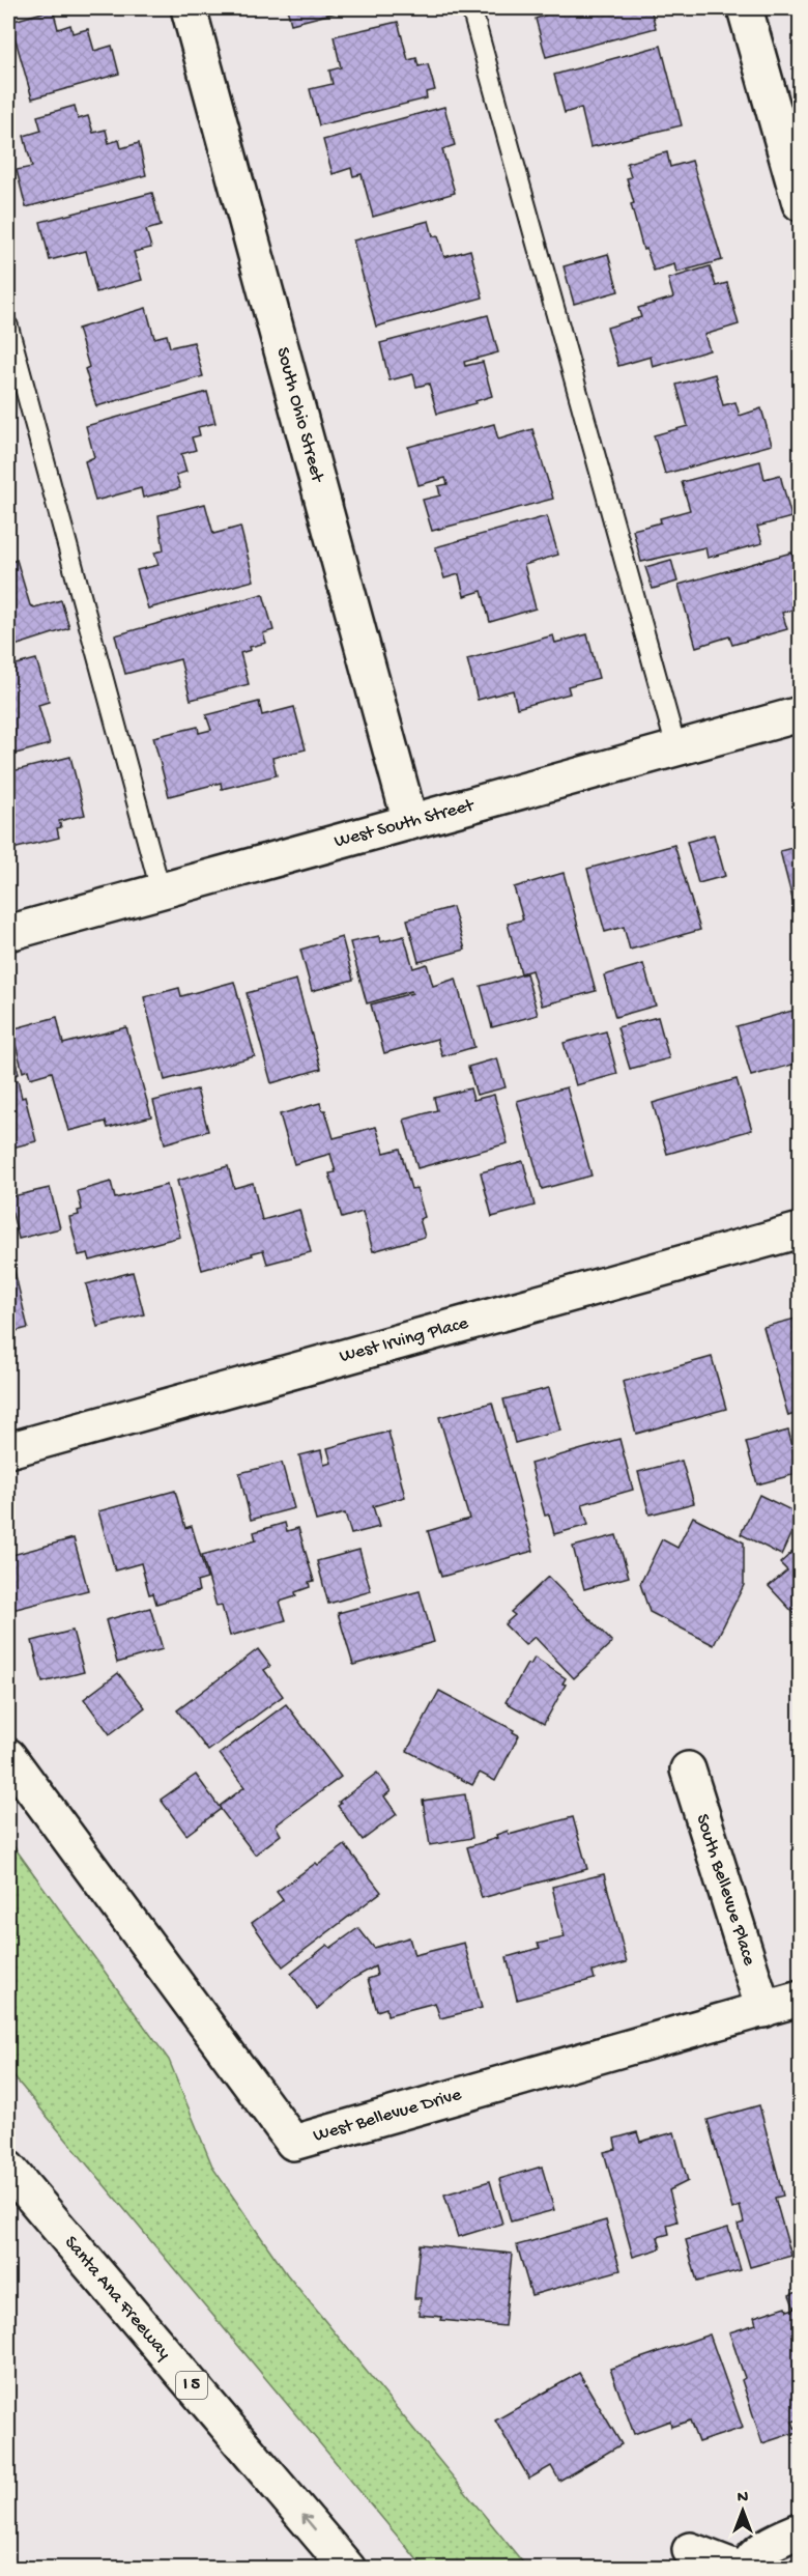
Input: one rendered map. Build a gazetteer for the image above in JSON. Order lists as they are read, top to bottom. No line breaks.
{"streets":{"main road":["South Ohio Street","West South Street","West Irving Place","South Bellevue Place","West Bellevue Drive","Santa Ana Freeway","I 5"]},"crossings":[["South Ohio Street","West South Street"],["South Bellevue Place","West Bellevue Drive"]],"one_way":["Santa Ana Freeway"],"north":"top"}
